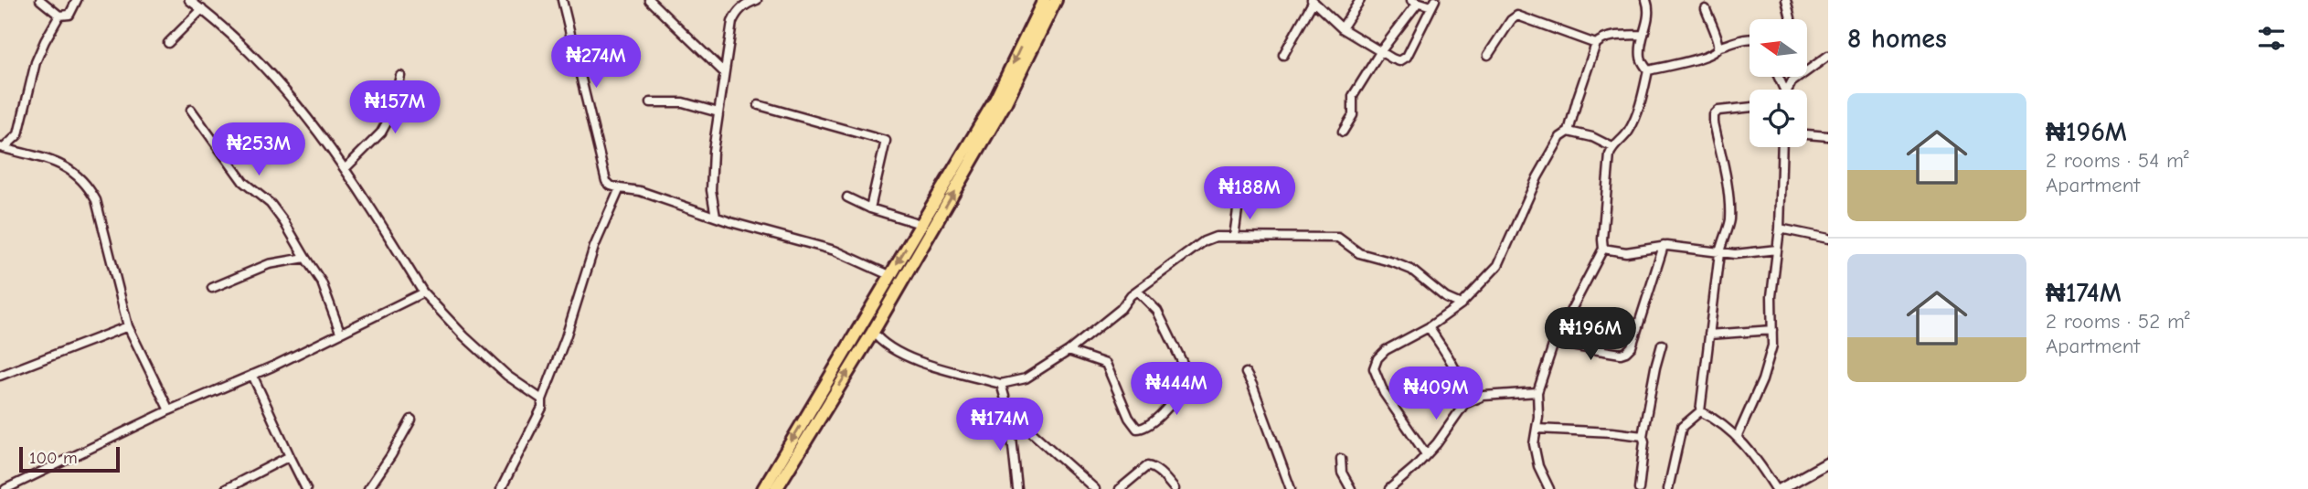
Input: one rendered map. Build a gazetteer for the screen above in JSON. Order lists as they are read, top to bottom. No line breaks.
{"scale_bar":"100 m","north":"left","page":{"heading":"8 homes","price":["₦274M","₦157M","₦253M","₦188M","₦196M","₦444M","₦409M","₦174M"],"list":[{"name":"₦196M","note":"2 rooms · 54 m² · Apartment"},{"name":"₦174M","note":"2 rooms · 52 m² · Apartment"}],"scale":"100 m"}}
